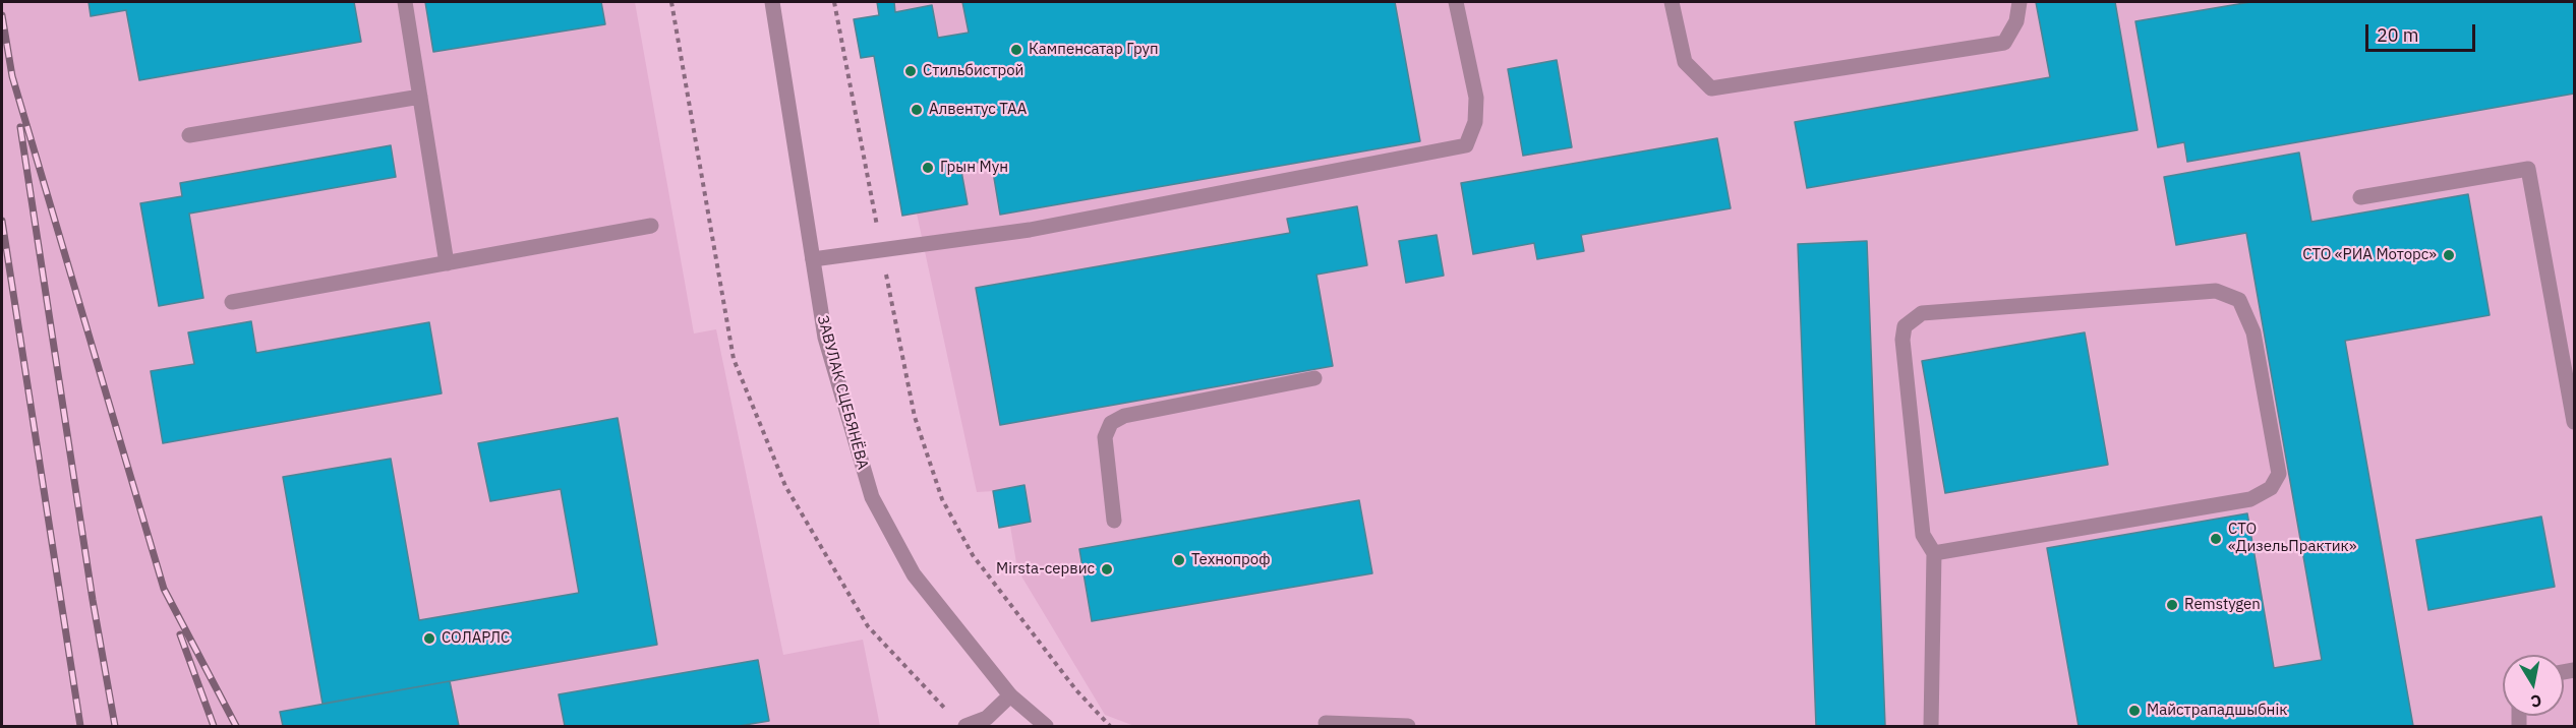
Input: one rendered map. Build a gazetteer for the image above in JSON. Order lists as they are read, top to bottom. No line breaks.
{"streets":{"street":["ЗАВУЛАК СЦЕБЯНЁВА"]},"places":["Кампенсатар Груп","Стильбистрой","Алвентус ТАА","Грын Мун","СТО «РИА Моторс»","СТО «ДизельПрактик»","Технопроф","Mirsta-сервис","Remstygen","СОЛАРЛС","Майстрападшыбнік"],"scale_bar":"20 m","north":"bottom"}
